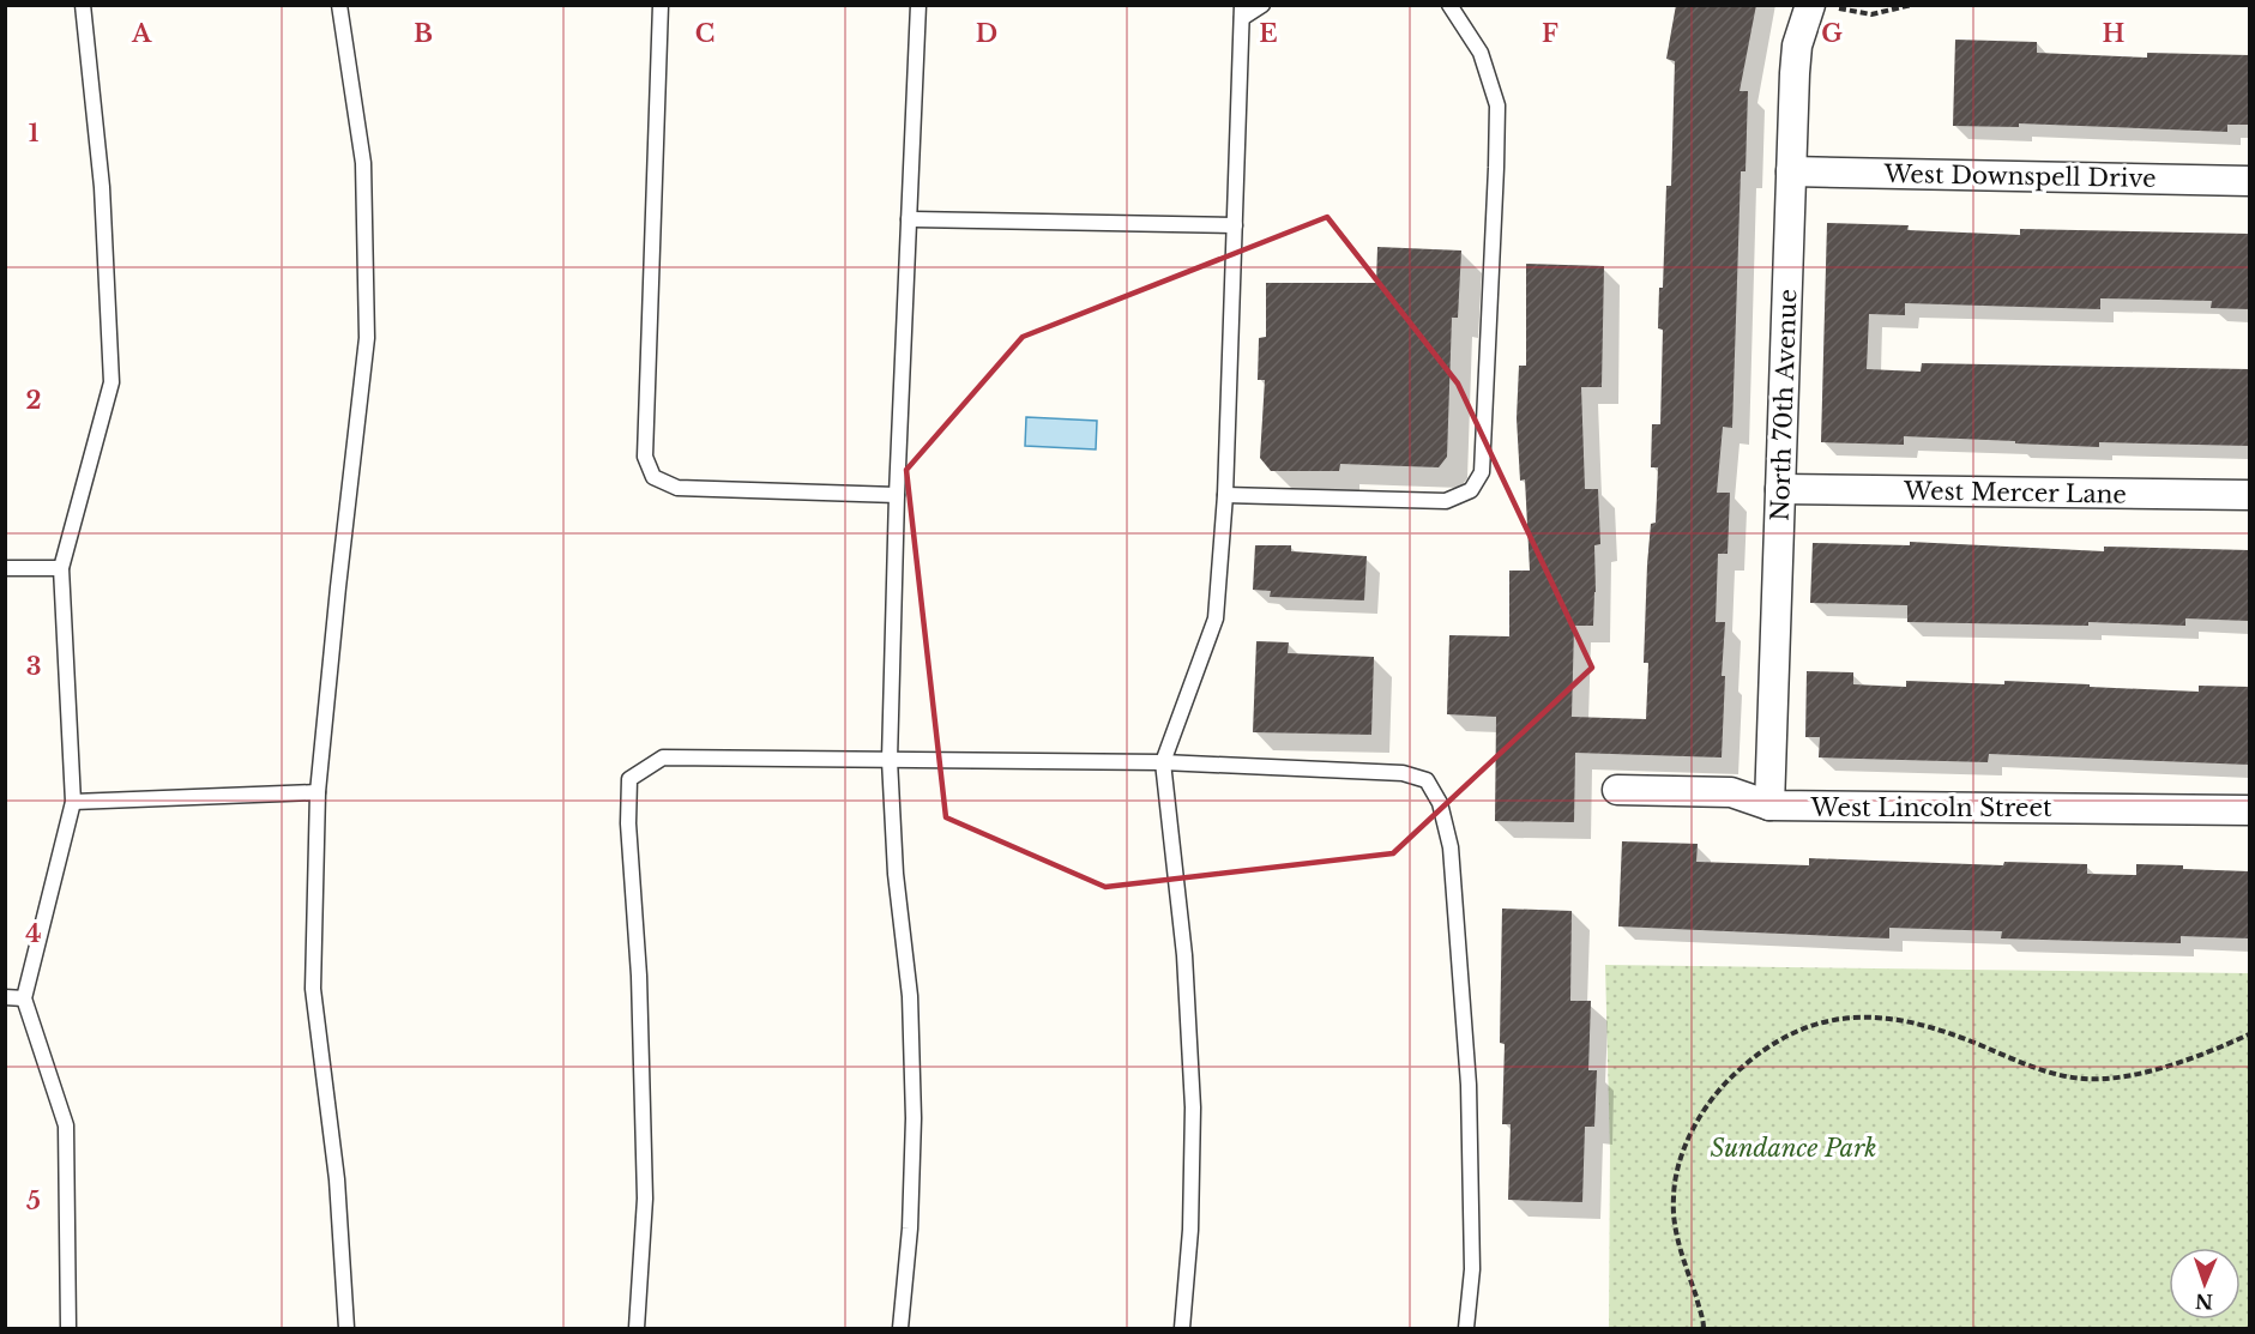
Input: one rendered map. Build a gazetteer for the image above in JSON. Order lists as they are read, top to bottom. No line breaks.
{"streets":{"street":["West Downspell Drive","North 70th Avenue","West Mercer Lane","West Lincoln Street"]},"crossings":[["West Downspell Drive","North 70th Avenue"],["North 70th Avenue","West Mercer Lane"],["North 70th Avenue","West Lincoln Street"]],"parks":["Sundance Park"],"north":"bottom","grid":{"columns":["A","B","C","D","E","F","G","H"],"rows":["1","2","3","4","5"]}}
